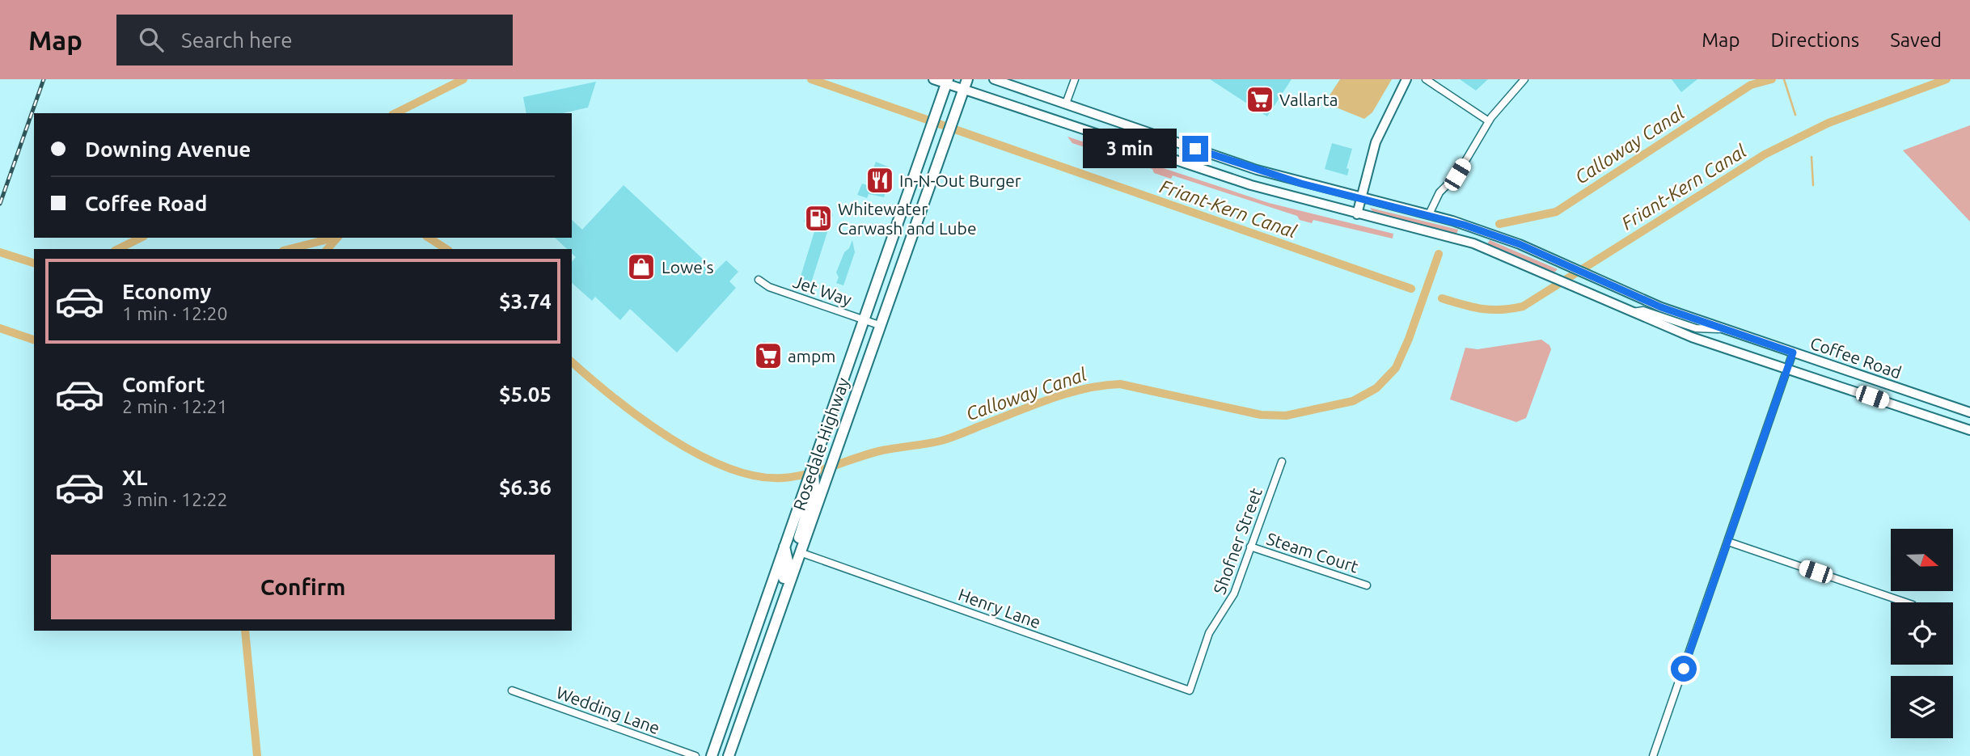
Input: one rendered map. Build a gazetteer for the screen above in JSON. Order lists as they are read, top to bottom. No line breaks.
{"streets":{"main road":["Coffee Road","Rosedale Highway"],"street":["Jet Way","Shofner Street","Steam Court","Henry Lane","Wedding Lane"]},"crossings":[["Jet Way","Rosedale Highway"],["Coffee Road","Rosedale Highway"],["Rosedale Highway","Henry Lane"],["Shofner Street","Steam Court"],["Shofner Street","Henry Lane"]],"water":["Calloway Canal","Friant-Kern Canal"],"places":{"supermarket":["Vallarta","ampm"],"restaurant":["In-N-Out Burger"],"fuel station":["Whitewater Carwash and Lube"],"shop":["Lowe's"]},"north":"right","page":{"header":"Map","search":"Search here","nav":["Map","Directions","Saved"],"banner":["Downing Avenue","Coffee Road"],"bubble":"3 min","list":[{"name":"Economy","note":"1 min · 12:20","value":"$3.74"},{"name":"Comfort","note":"2 min · 12:21","value":"$5.05"},{"name":"XL","note":"3 min · 12:22","value":"$6.36"}],"buttons":"Confirm"}}
